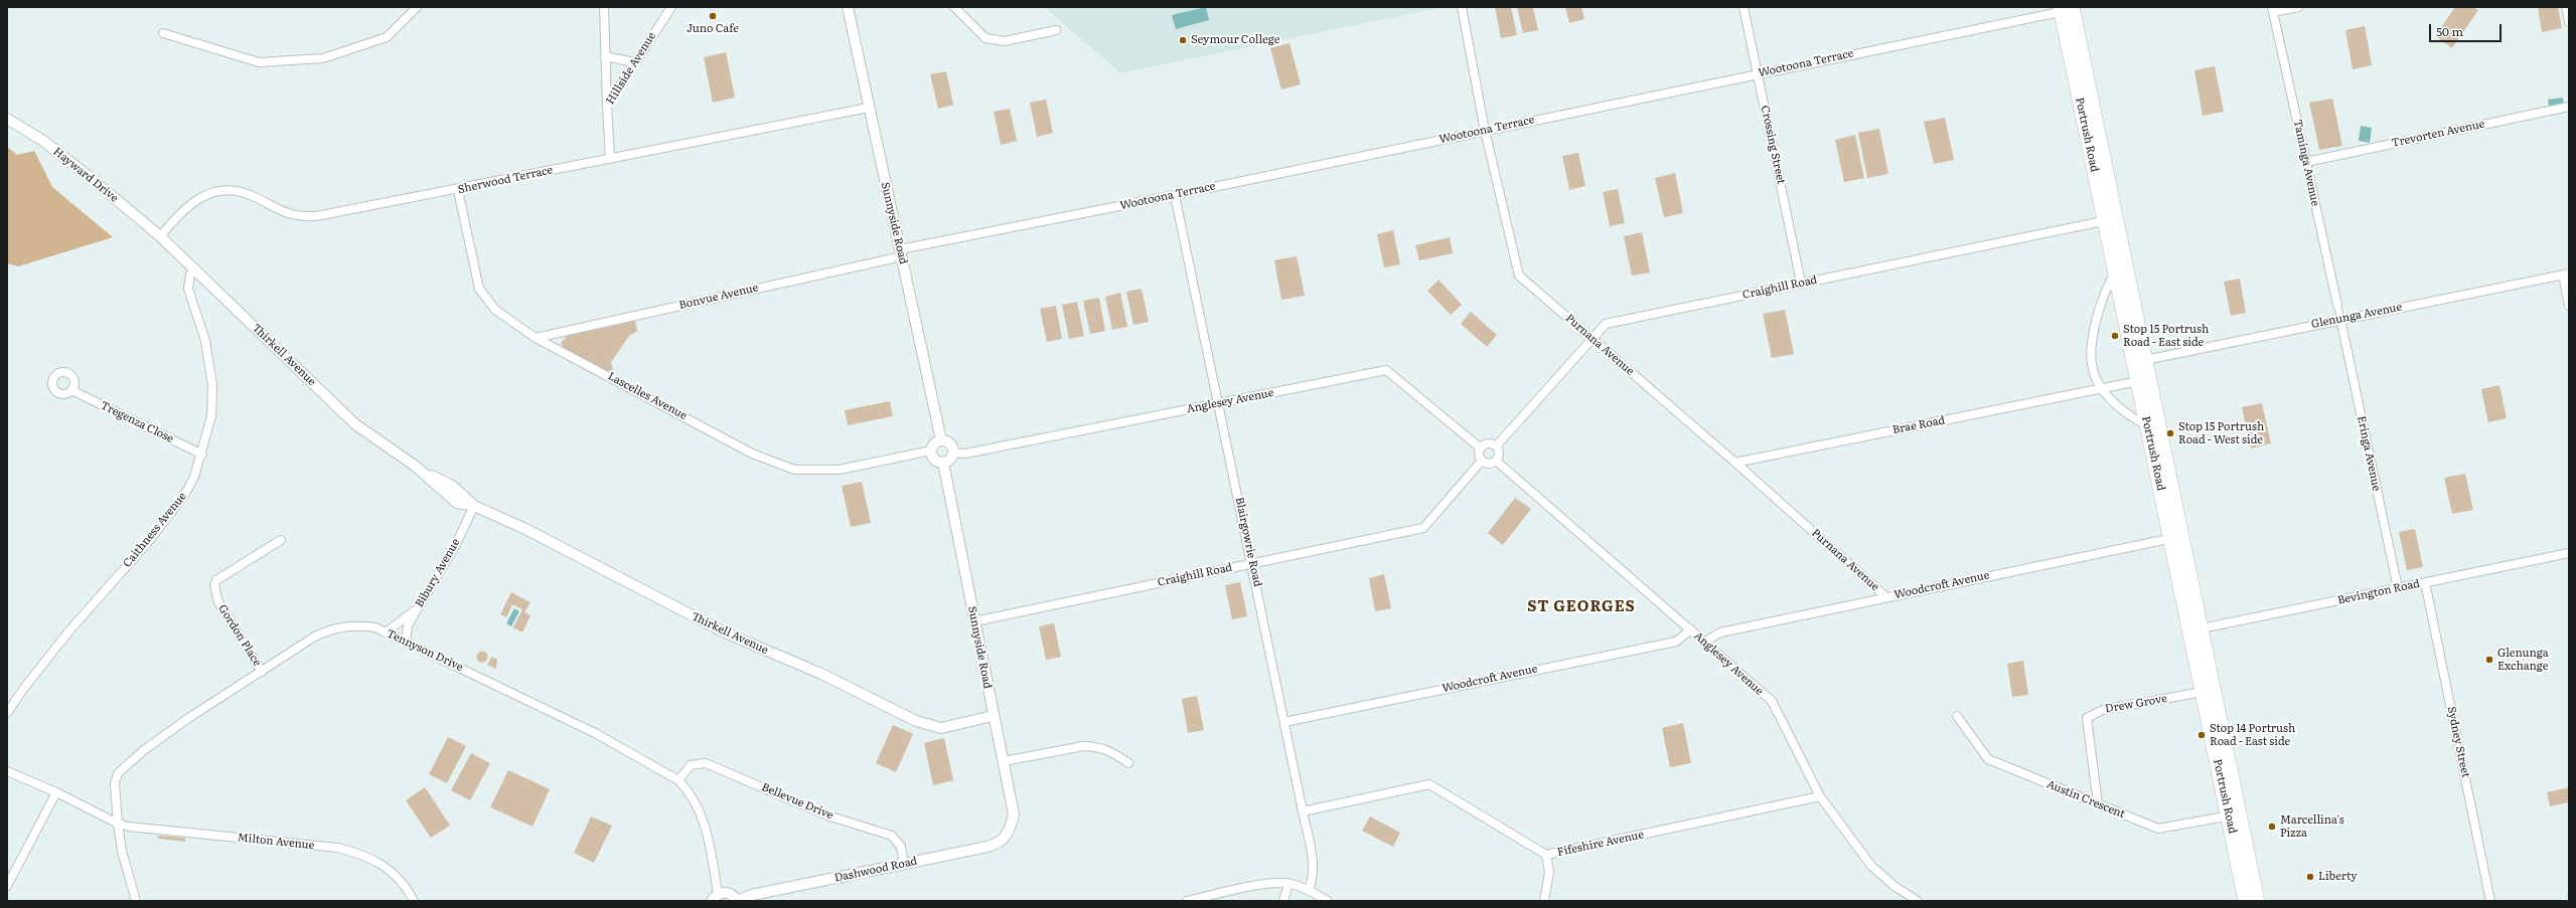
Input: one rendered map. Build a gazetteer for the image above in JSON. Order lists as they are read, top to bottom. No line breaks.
{"streets":{"highway":["Portrush Road"],"street":["Wootoona Terrace","Hillside Avenue","Trevorten Avenue","Crossing Street","Taminga Avenue","Hayward Drive","Sherwood Terrace","Sunnyside Road","Craighill Road","Bonvue Avenue","Glenunga Avenue","Purnana Avenue","Thirkell Avenue","Lascelles Avenue","Anglesey Avenue","Tregenza Close","Brae Road","Eringa Avenue","Caithness Avenue","Blairgowrie Road","Bibury Avenue","Woodcroft Avenue","Bevington Road","Gordon Place","Tennyson Drive","Drew Grove","Sydney Street","Austin Crescent","Bellevue Drive","Milton Avenue","Fifeshire Avenue","Dashwood Road"]},"crossings":[["Wootoona Terrace","Portrush Road"],["Wootoona Terrace","Crossing Street"],["Wootoona Terrace","Sunnyside Road"],["Wootoona Terrace","Bonvue Avenue"],["Wootoona Terrace","Purnana Avenue"],["Wootoona Terrace","Blairgowrie Road"],["Hillside Avenue","Sherwood Terrace"],["Trevorten Avenue","Taminga Avenue"],["Portrush Road","Craighill Road"],["Portrush Road","Glenunga Avenue"],["Portrush Road","Brae Road"],["Portrush Road","Woodcroft Avenue"],["Portrush Road","Bevington Road"],["Portrush Road","Drew Grove"],["Portrush Road","Austin Crescent"],["Crossing Street","Craighill Road"],["Taminga Avenue","Glenunga Avenue"],["Taminga Avenue","Eringa Avenue"],["Hayward Drive","Sherwood Terrace"],["Hayward Drive","Thirkell Avenue"],["Sherwood Terrace","Sunnyside Road"],["Sherwood Terrace","Thirkell Avenue"],["Sherwood Terrace","Lascelles Avenue"],["Sunnyside Road","Craighill Road"],["Sunnyside Road","Bonvue Avenue"],["Sunnyside Road","Thirkell Avenue"],["Sunnyside Road","Lascelles Avenue"],["Sunnyside Road","Anglesey Avenue"],["Sunnyside Road","Dashwood Road"],["Craighill Road","Purnana Avenue"],["Craighill Road","Anglesey Avenue"],["Craighill Road","Blairgowrie Road"],["Bonvue Avenue","Lascelles Avenue"],["Glenunga Avenue","Eringa Avenue"],["Purnana Avenue","Brae Road"],["Purnana Avenue","Woodcroft Avenue"],["Thirkell Avenue","Caithness Avenue"],["Thirkell Avenue","Bibury Avenue"],["Lascelles Avenue","Anglesey Avenue"],["Anglesey Avenue","Blairgowrie Road"],["Anglesey Avenue","Woodcroft Avenue"],["Anglesey Avenue","Fifeshire Avenue"],["Tregenza Close","Caithness Avenue"],["Eringa Avenue","Bevington Road"],["Blairgowrie Road","Woodcroft Avenue"],["Blairgowrie Road","Fifeshire Avenue"],["Bibury Avenue","Tennyson Drive"],["Bevington Road","Sydney Street"],["Gordon Place","Tennyson Drive"],["Tennyson Drive","Bellevue Drive"],["Tennyson Drive","Milton Avenue"],["Drew Grove","Austin Crescent"],["Bellevue Drive","Dashwood Road"]],"districts":["ST GEORGES"],"places":["Juno Cafe","Seymour College","Stop 15 Portrush Road - East side","Stop 15 Portrush Road - West side","Glenunga Exchange","Stop 14 Portrush Road - East side","Marcellina's Pizza","Liberty"],"scale_bar":"50 m"}
